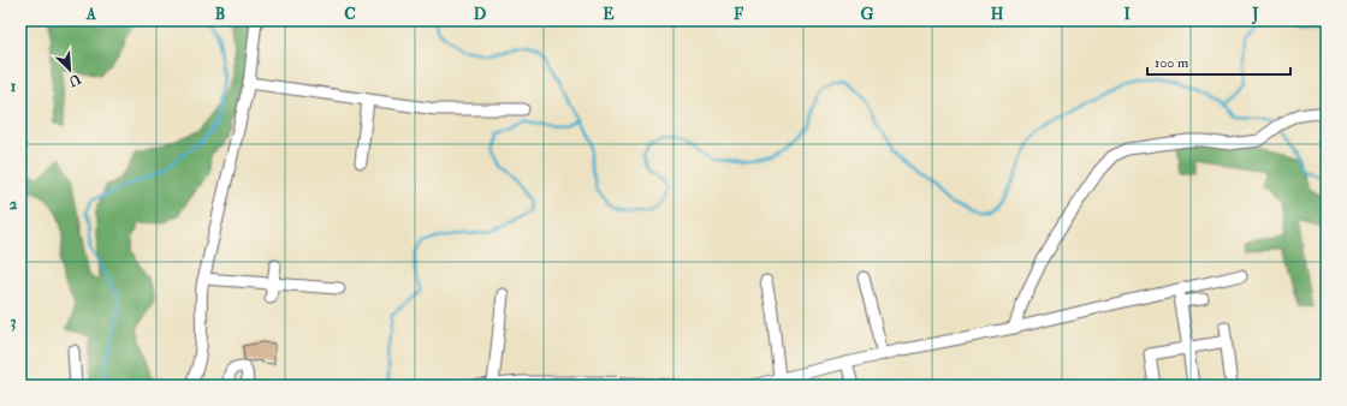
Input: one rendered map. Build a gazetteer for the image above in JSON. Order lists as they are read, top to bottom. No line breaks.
{"scale_bar":"100 m","north":"bottom right","grid":{"columns":["A","B","C","D","E","F","G","H","I","J"],"rows":["1","2","3"]}}
